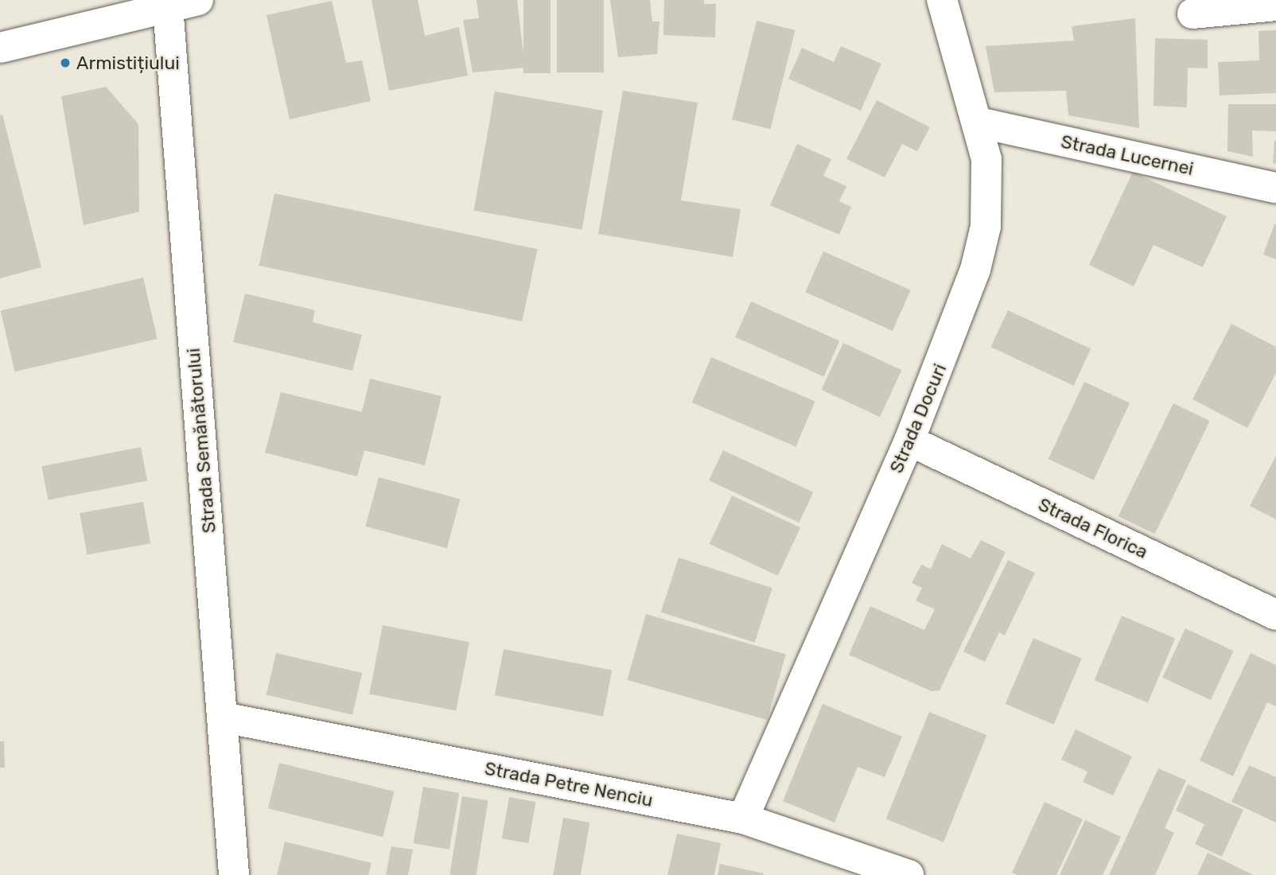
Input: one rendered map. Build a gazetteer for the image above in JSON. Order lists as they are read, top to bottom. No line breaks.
{"streets":{"street":["Strada Lucernei","Strada Docuri","Strada Semănătorului","Strada Florica","Strada Petre Nenciu"]},"crossings":[["Strada Lucernei","Strada Docuri"],["Strada Docuri","Strada Florica"],["Strada Docuri","Strada Petre Nenciu"],["Strada Semănătorului","Strada Petre Nenciu"]],"places":["Armistițiului"]}
